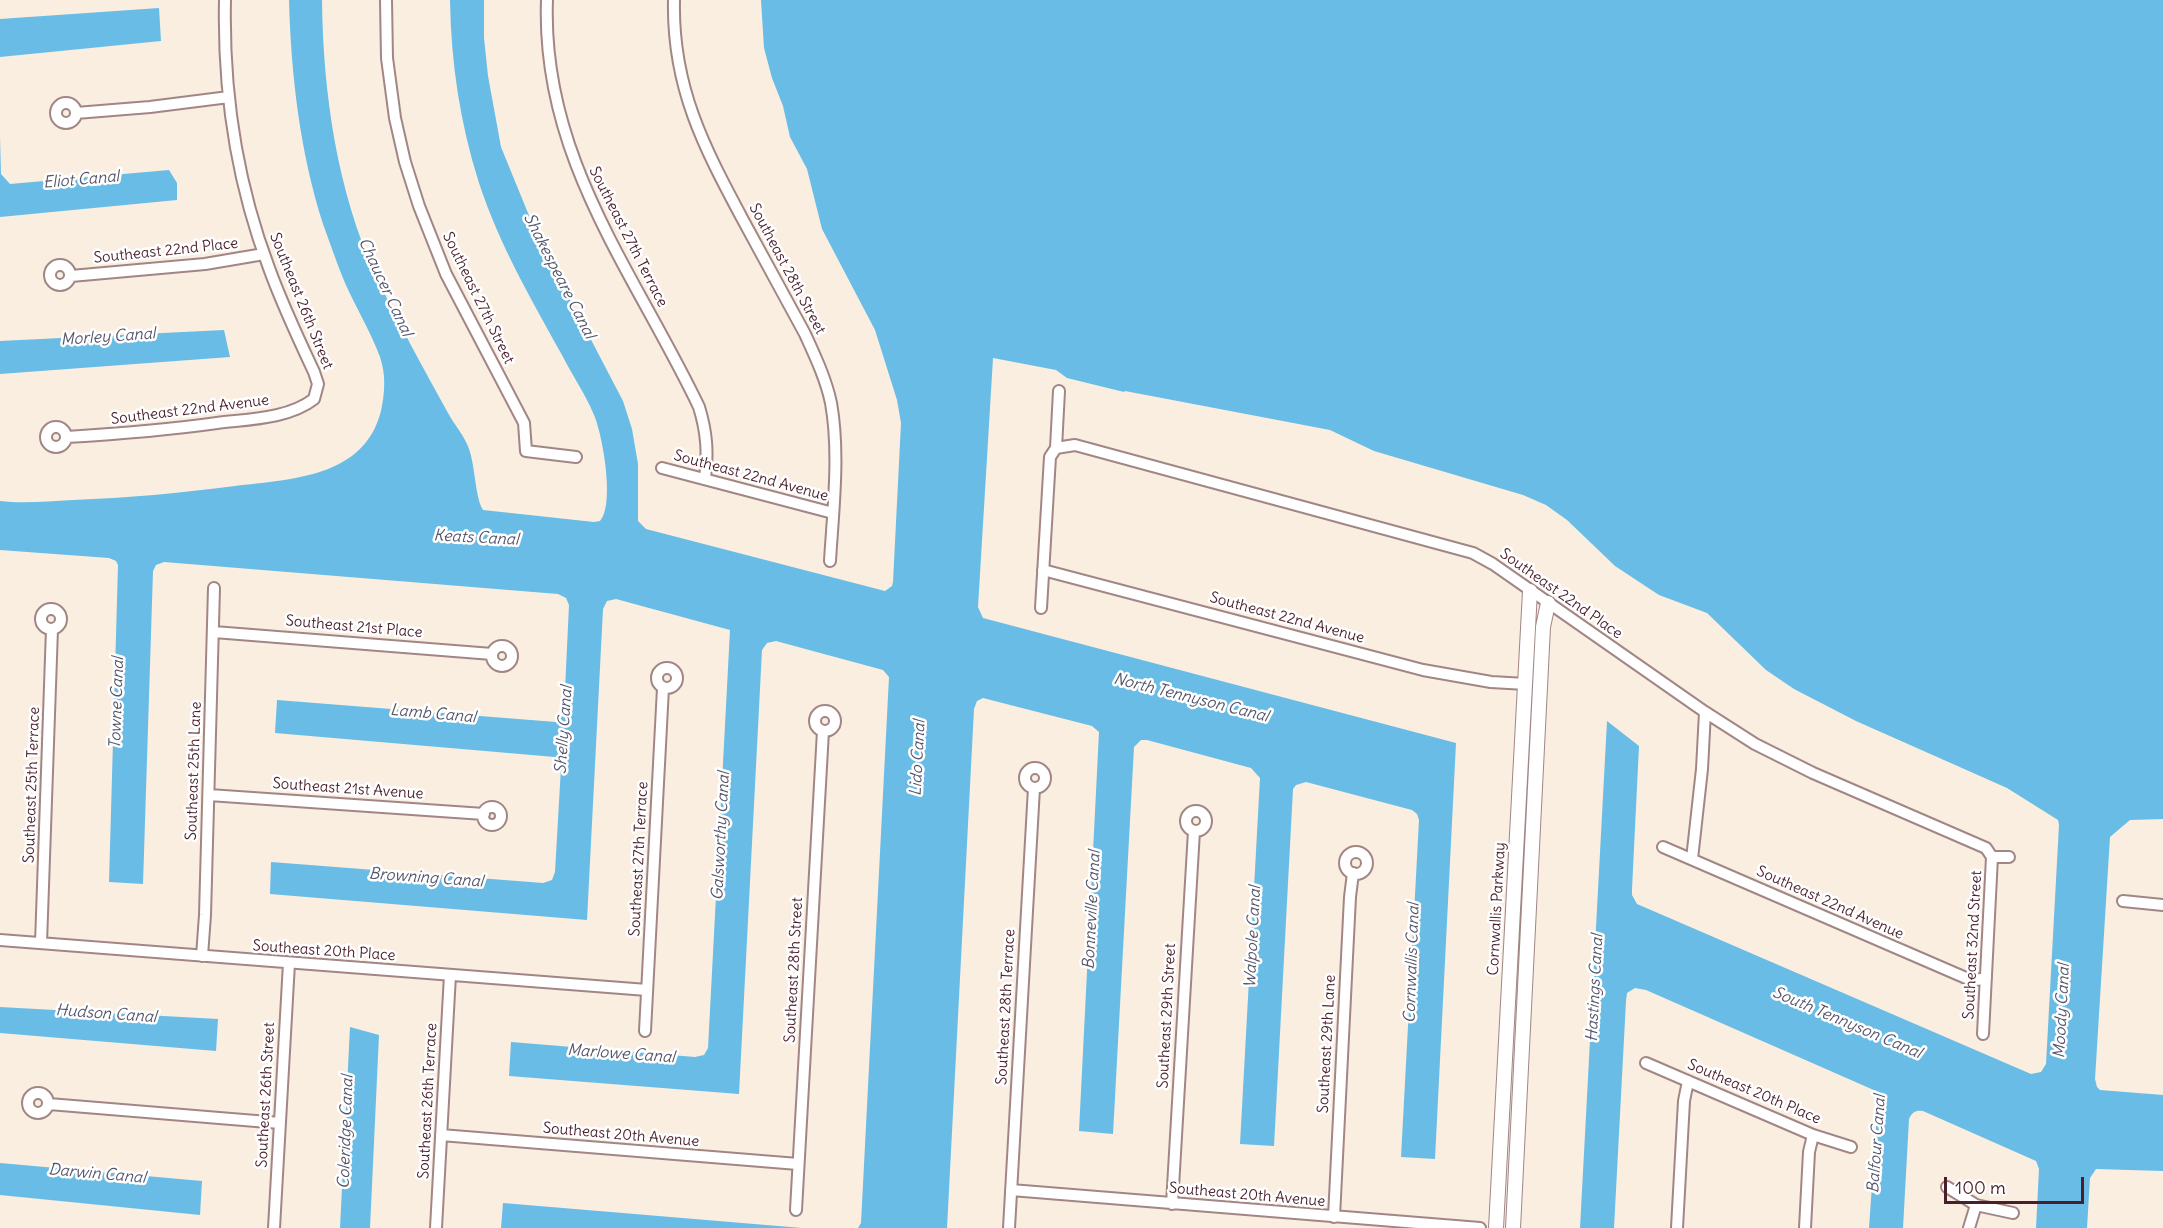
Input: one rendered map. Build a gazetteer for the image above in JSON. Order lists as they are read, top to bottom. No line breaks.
{"streets":{"street":["Southeast 27th Terrace","Southeast 22nd Place","Southeast 28th Street","Southeast 27th Street","Southeast 26th Street","Southeast 22nd Avenue","Southeast 21st Place","Southeast 25th Lane","Southeast 25th Terrace","Southeast 21st Avenue","Cornwallis Parkway","Southeast 32nd Street","Southeast 20th Place","Southeast 28th Terrace","Southeast 29th Street","Southeast 29th Lane","Southeast 26th Terrace","Southeast 20th Avenue"]},"crossings":[["Southeast 27th Terrace","Southeast 22nd Avenue"],["Southeast 27th Terrace","Southeast 20th Place"],["Southeast 22nd Place","Southeast 26th Street"],["Southeast 22nd Place","Cornwallis Parkway"],["Southeast 22nd Place","Southeast 32nd Street"],["Southeast 28th Street","Southeast 22nd Avenue"],["Southeast 28th Street","Southeast 20th Avenue"],["Southeast 26th Street","Southeast 22nd Avenue"],["Southeast 26th Street","Southeast 20th Place"],["Southeast 22nd Avenue","Cornwallis Parkway"],["Southeast 22nd Avenue","Southeast 32nd Street"],["Southeast 21st Place","Southeast 25th Lane"],["Southeast 25th Lane","Southeast 21st Avenue"],["Southeast 25th Lane","Southeast 20th Place"],["Southeast 25th Terrace","Southeast 20th Place"],["Southeast 20th Place","Southeast 26th Terrace"],["Southeast 28th Terrace","Southeast 20th Avenue"],["Southeast 29th Street","Southeast 20th Avenue"],["Southeast 29th Lane","Southeast 20th Avenue"],["Southeast 26th Terrace","Southeast 20th Avenue"]],"water":["Eliot Canal","Shakespeare Canal","Chaucer Canal","Morley Canal","Keats Canal","North Tennyson Canal","Towne Canal","Lamb Canal","Shelly Canal","Lido Canal","Galsworthy Canal","Browning Canal","Bonneville Canal","Walpole Canal","Cornwallis Canal","Hastings Canal","Moody Canal","Hudson Canal","South Tennyson Canal","Marlowe Canal","Coleridge Canal","Balfour Canal","Darwin Canal"],"scale_bar":"100 m"}
